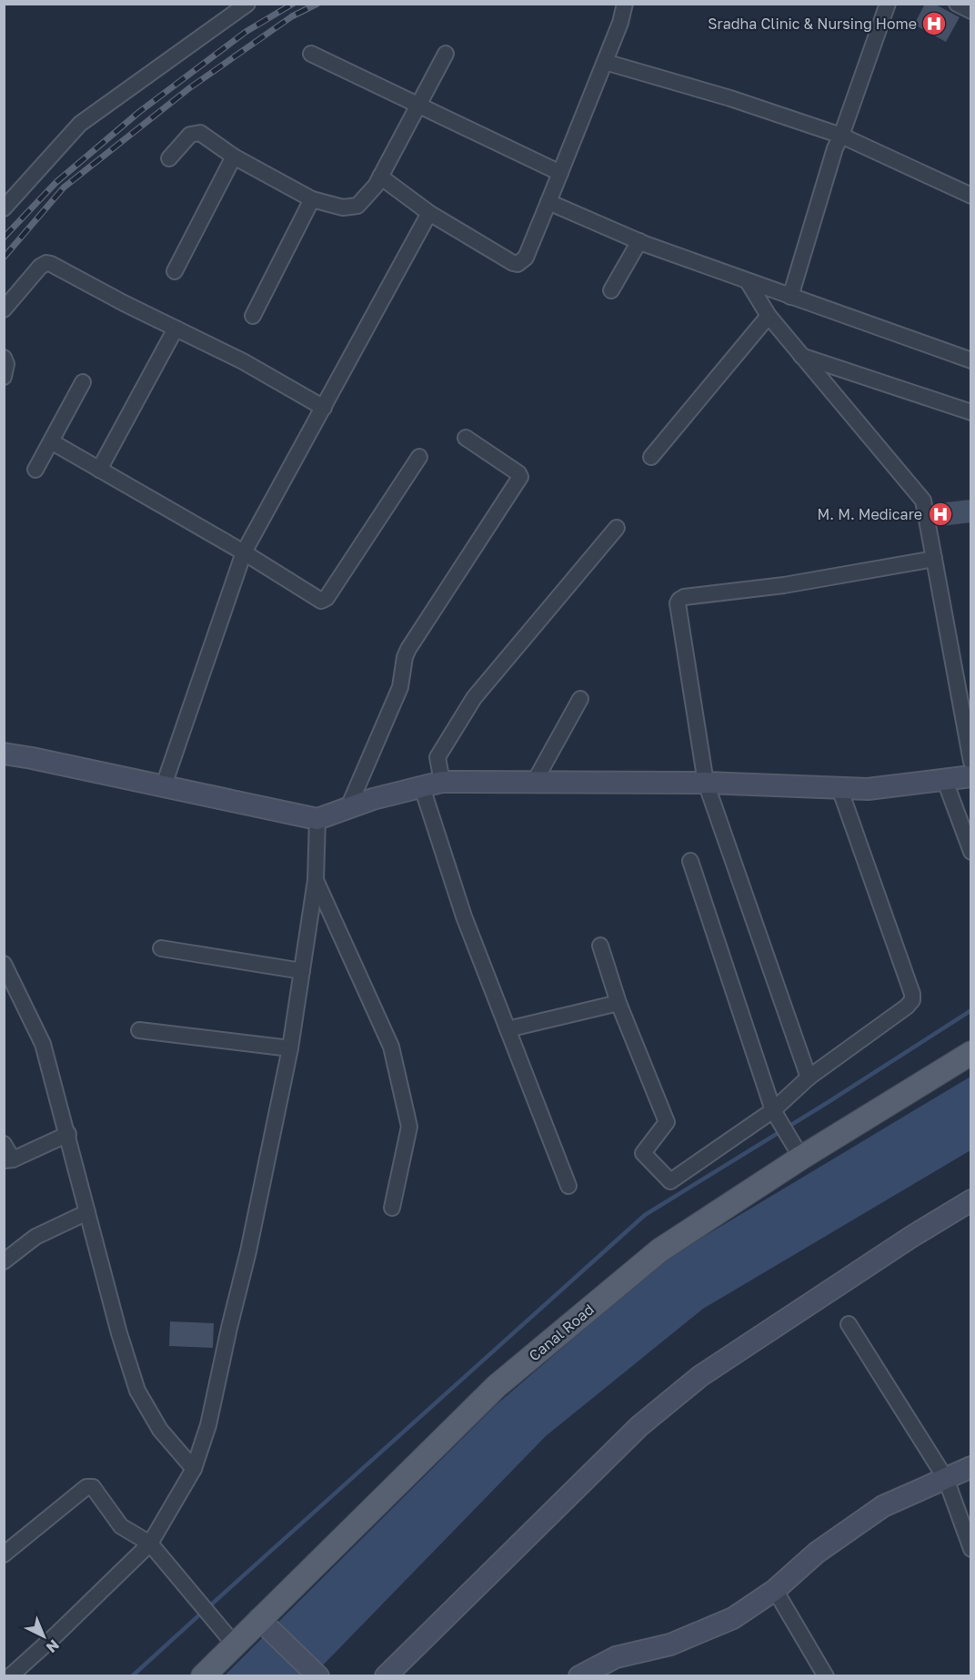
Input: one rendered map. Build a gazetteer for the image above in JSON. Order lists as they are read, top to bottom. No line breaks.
{"streets":{"main road":["Canal Road"]},"places":{"hospital":["Sradha Clinic & Nursing Home","M. M. Medicare"]},"north":"bottom right"}
